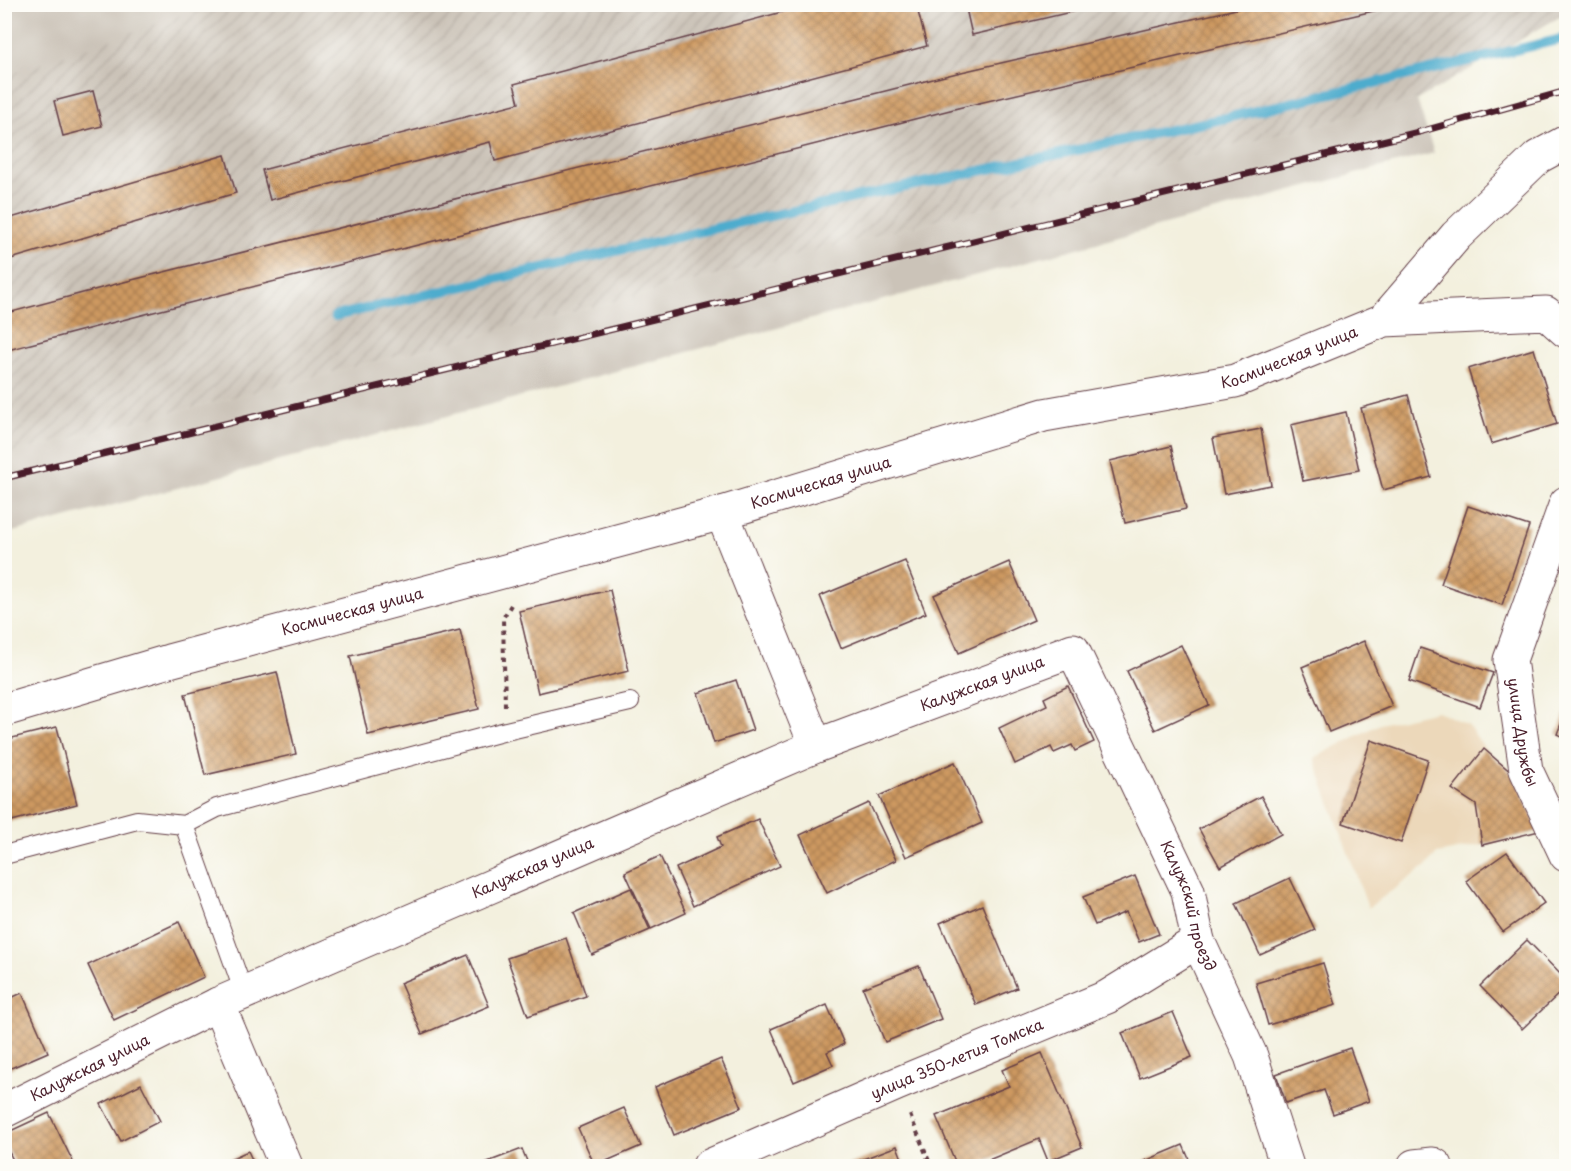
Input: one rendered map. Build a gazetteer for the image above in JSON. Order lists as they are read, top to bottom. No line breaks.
{"streets":{"street":["Космическая улица","Калужская улица","улица Дружбы","Калужский проезд","улица 350-летия Томска"]},"crossings":[["Калужская улица","Калужский проезд"],["Калужский проезд","улица 350-летия Томска"]]}
